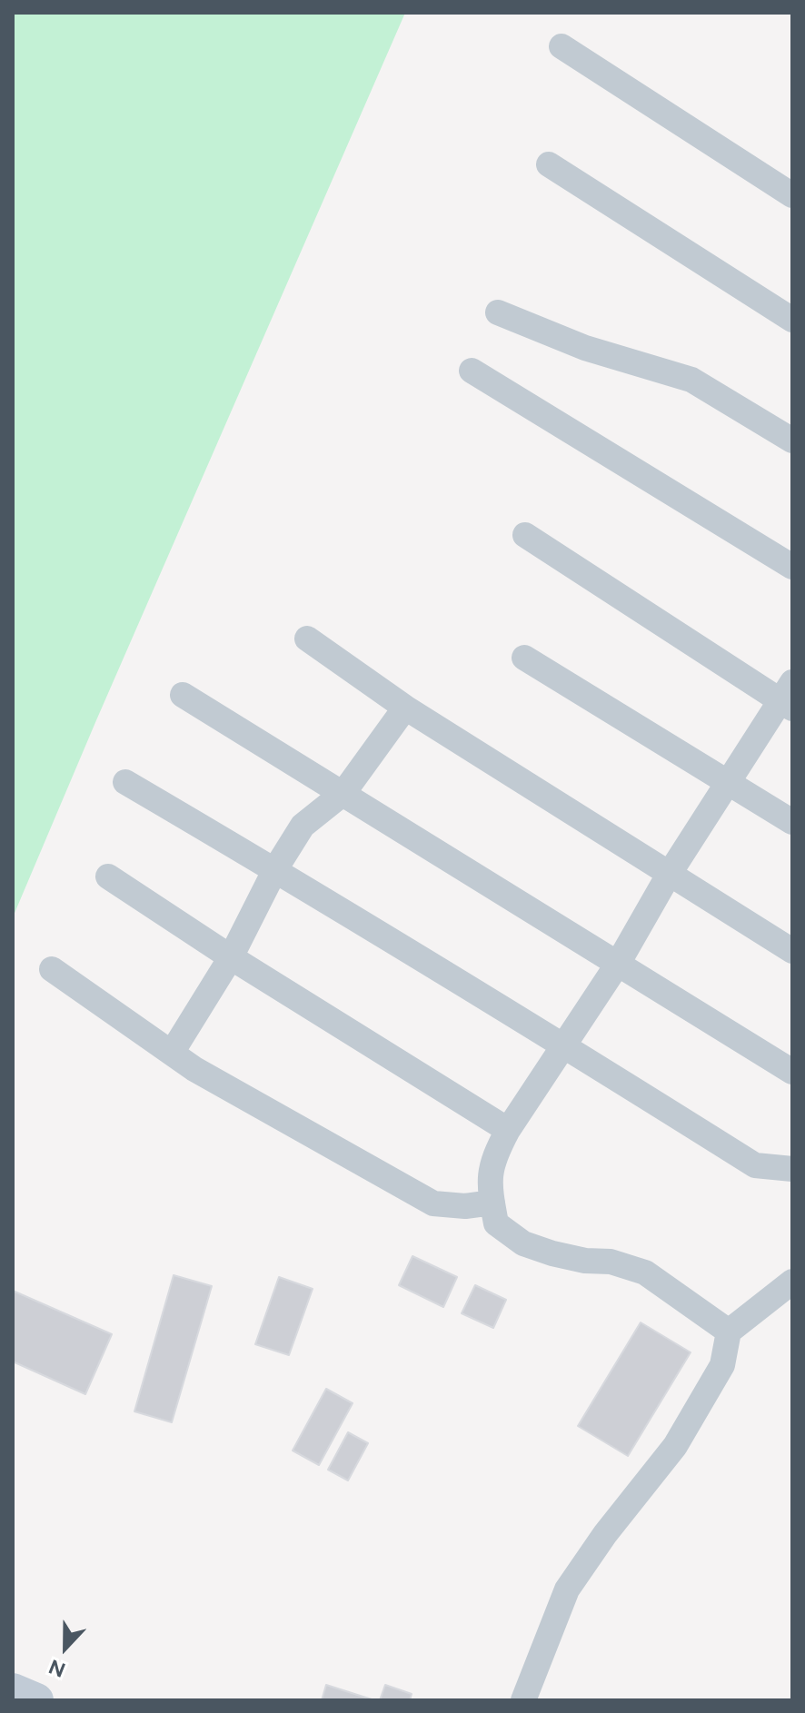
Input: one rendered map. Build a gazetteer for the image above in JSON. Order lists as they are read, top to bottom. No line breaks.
{"north":"bottom"}
